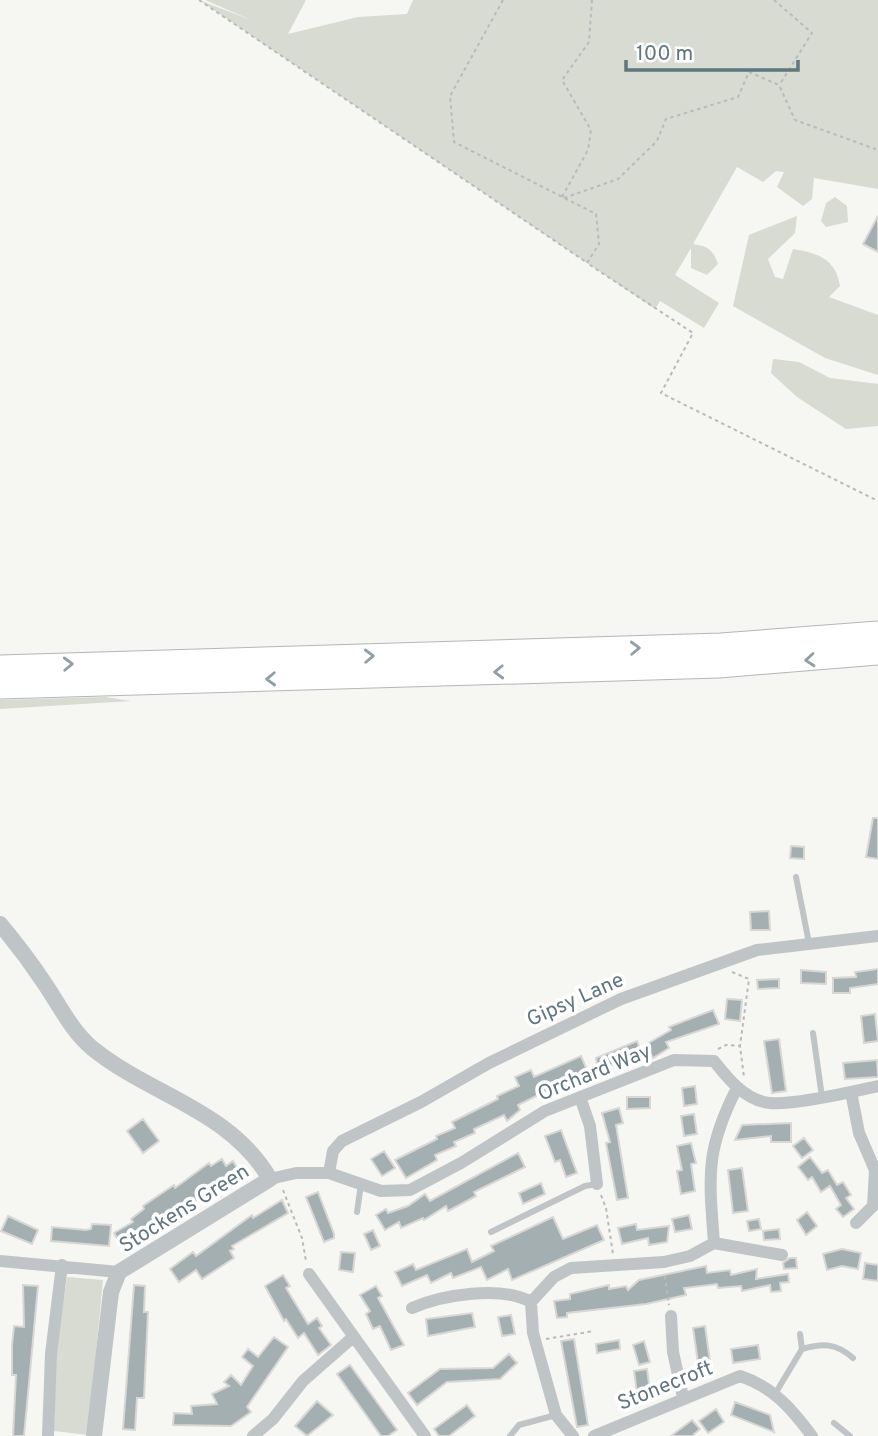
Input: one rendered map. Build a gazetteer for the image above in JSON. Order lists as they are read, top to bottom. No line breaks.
{"streets":{"street":["Gipsy Lane","Orchard Way","Stockens Green","Stonecroft"]},"crossings":[["Gipsy Lane","Orchard Way"]],"scale_bar":"100 m"}
